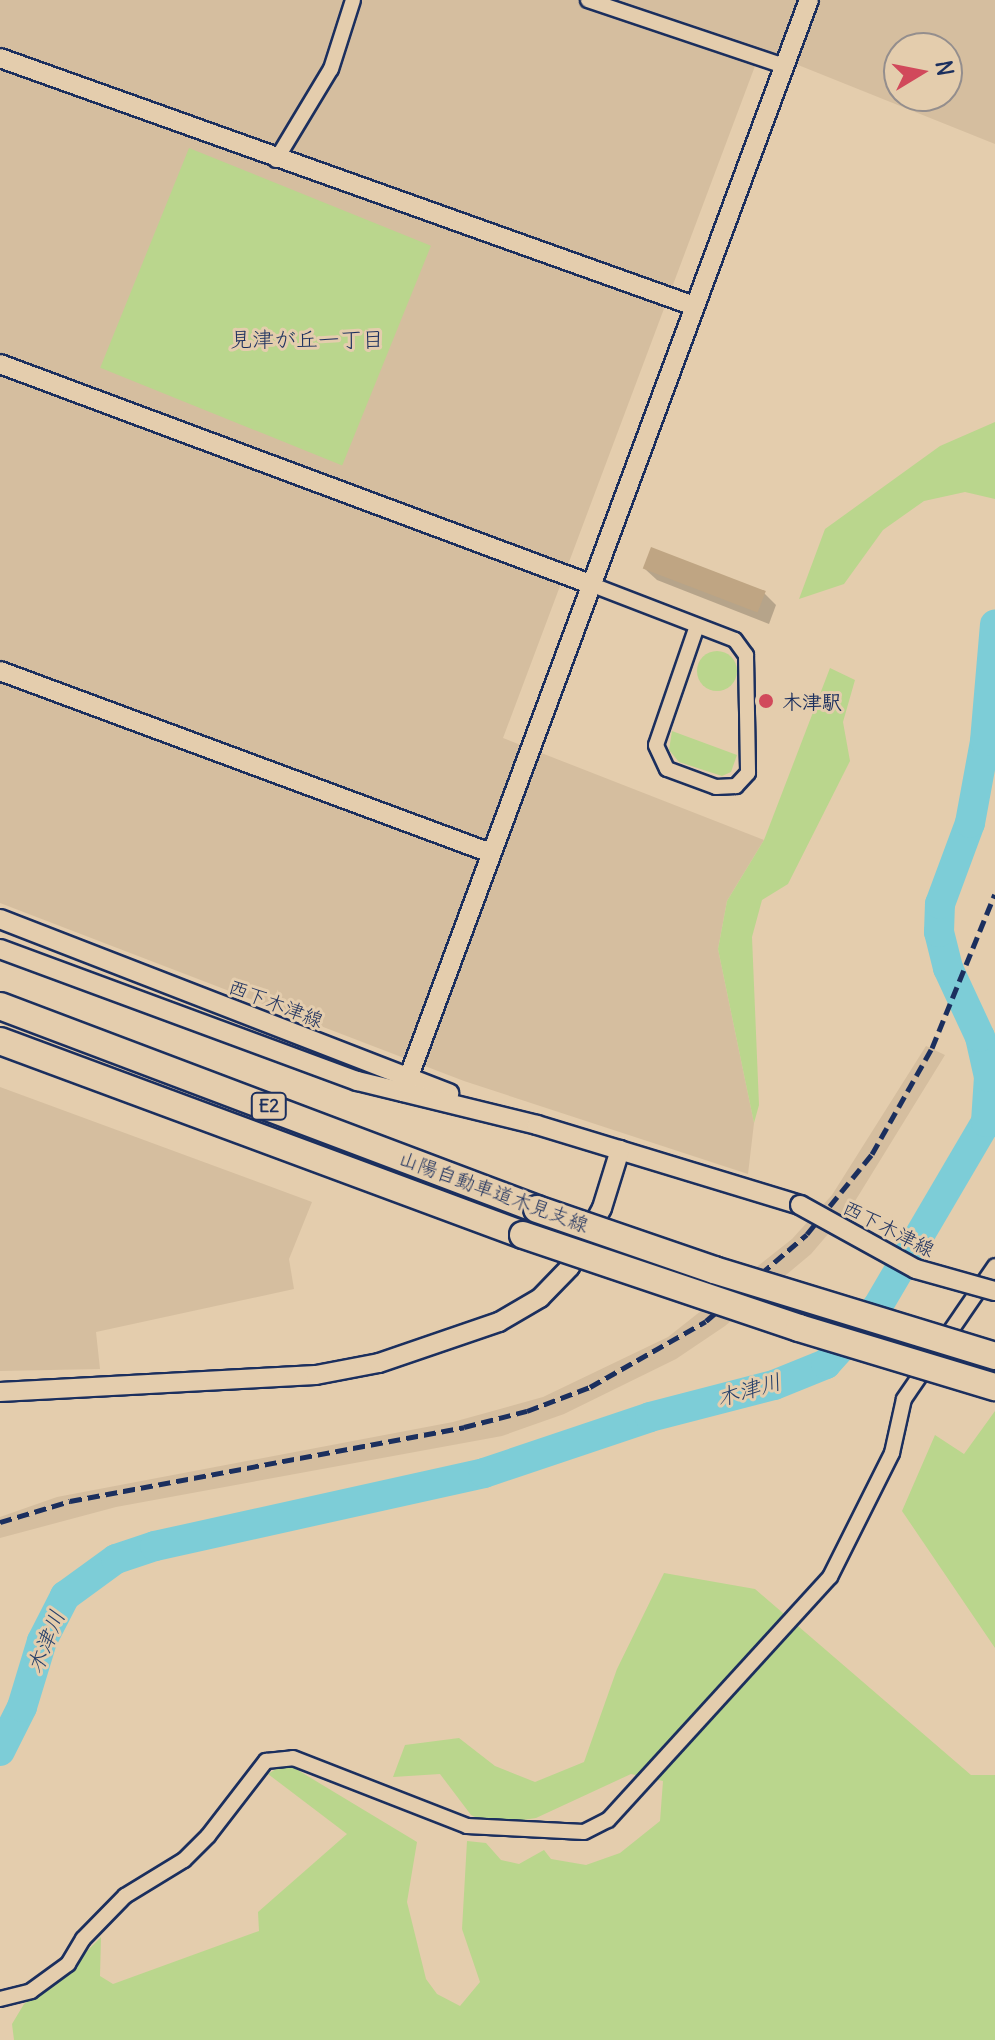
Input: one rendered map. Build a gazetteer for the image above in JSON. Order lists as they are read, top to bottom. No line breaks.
{"streets":{"highway":["E2","山陽自動車道木見支線"],"street":["西下木津線"]},"districts":["見津が丘一丁目"],"water":["木津川"],"places":["木津駅"],"north":"right"}
